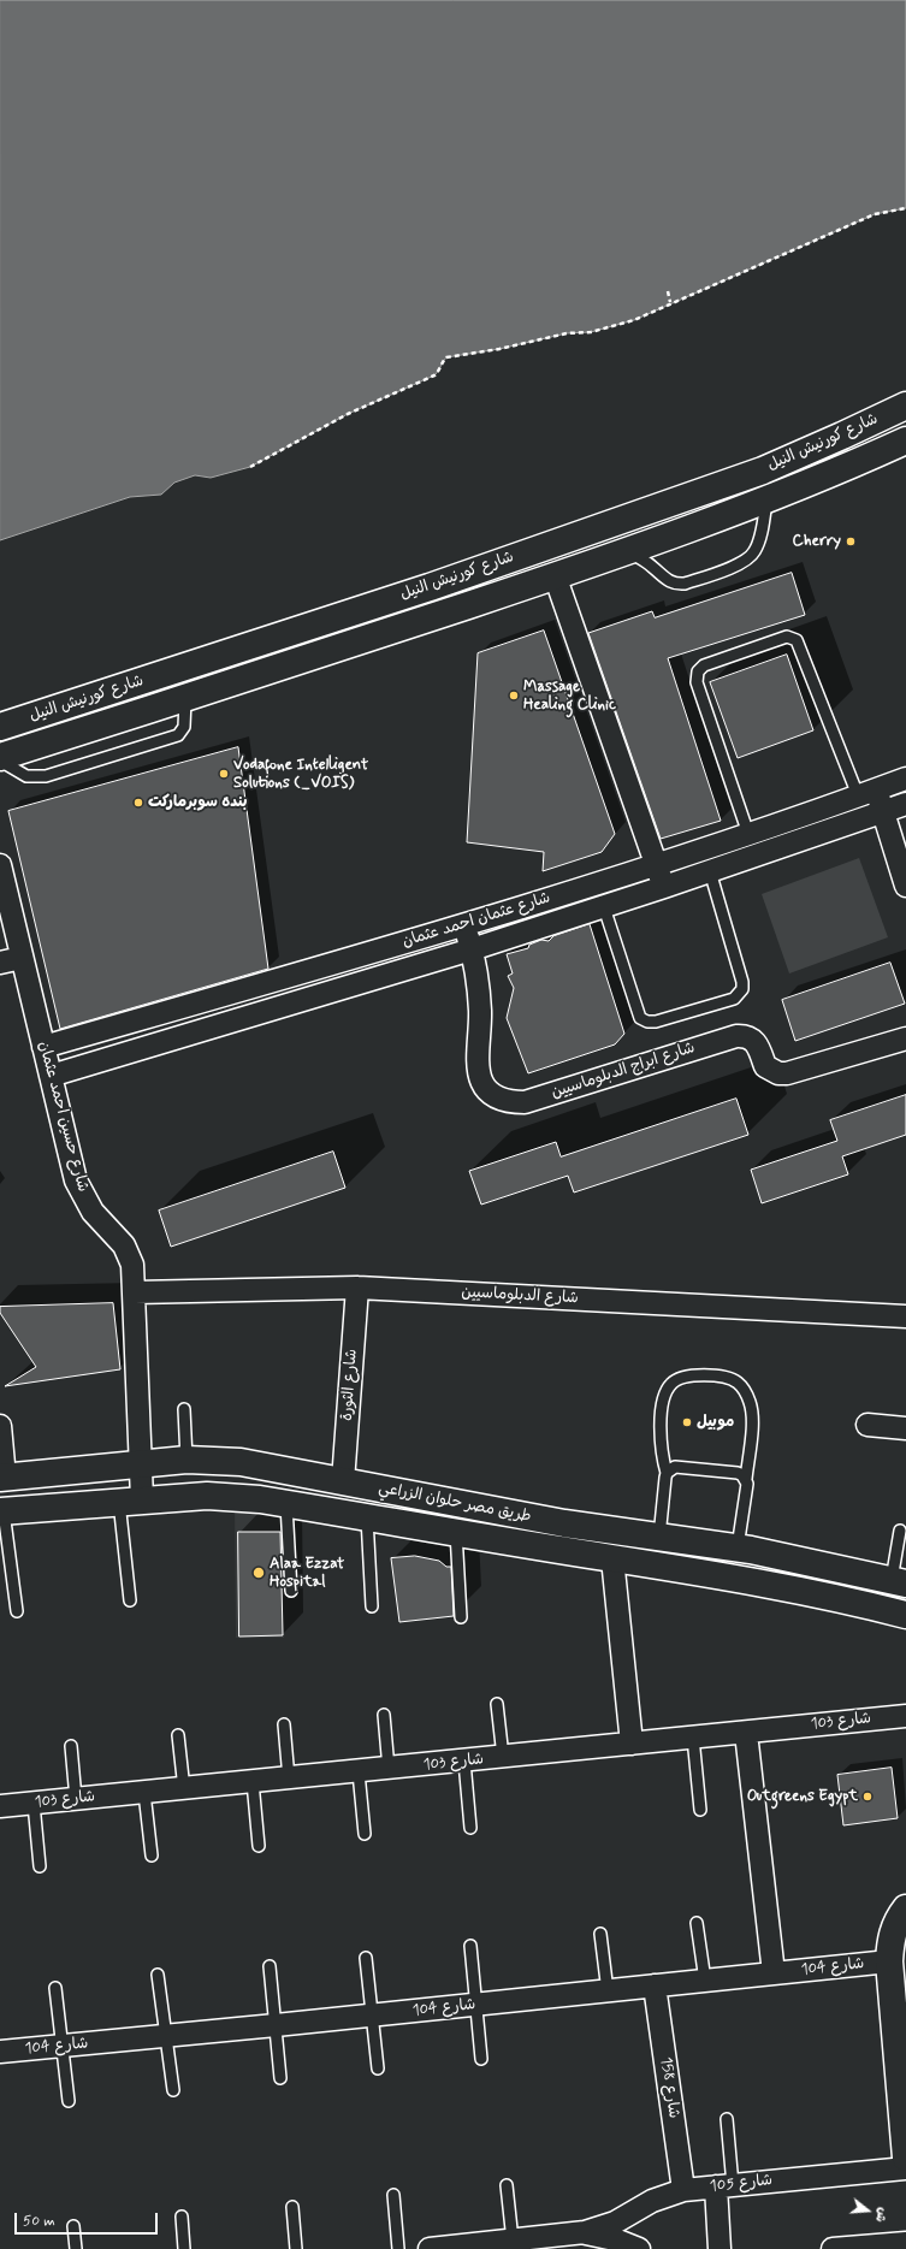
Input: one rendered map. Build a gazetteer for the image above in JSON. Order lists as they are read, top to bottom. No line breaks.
{"streets":{"main road":["شارع كورنيش النيل","طريق مصر حلوان الزراعي"],"street":["شارع عثمان احمد عثمان","شارع ابراج الدبلوماسيين","شارع حسين احمد عثمان","شارع الدبلوماسيين","شارع الثورة","شارع 103","شارع 104","شارع 158","شارع 105"]},"crossings":[["شارع عثمان احمد عثمان","شارع ابراج الدبلوماسيين"],["شارع عثمان احمد عثمان","شارع حسين احمد عثمان"],["شارع حسين احمد عثمان","شارع الدبلوماسيين"],["شارع حسين احمد عثمان","طريق مصر حلوان الزراعي"],["شارع الدبلوماسيين","شارع الثورة"],["شارع الثورة","طريق مصر حلوان الزراعي"],["شارع 104","شارع 158"],["شارع 158","شارع 105"]],"places":["Cherry","Massage Healing Clinic","Vodafone Intelligent Solutions (_VOIS)","بنده سوبرماركت","موبيل","Alaa Ezzat Hospital","Outgreens Egypt"],"scale_bar":"50 m","north":"right"}
